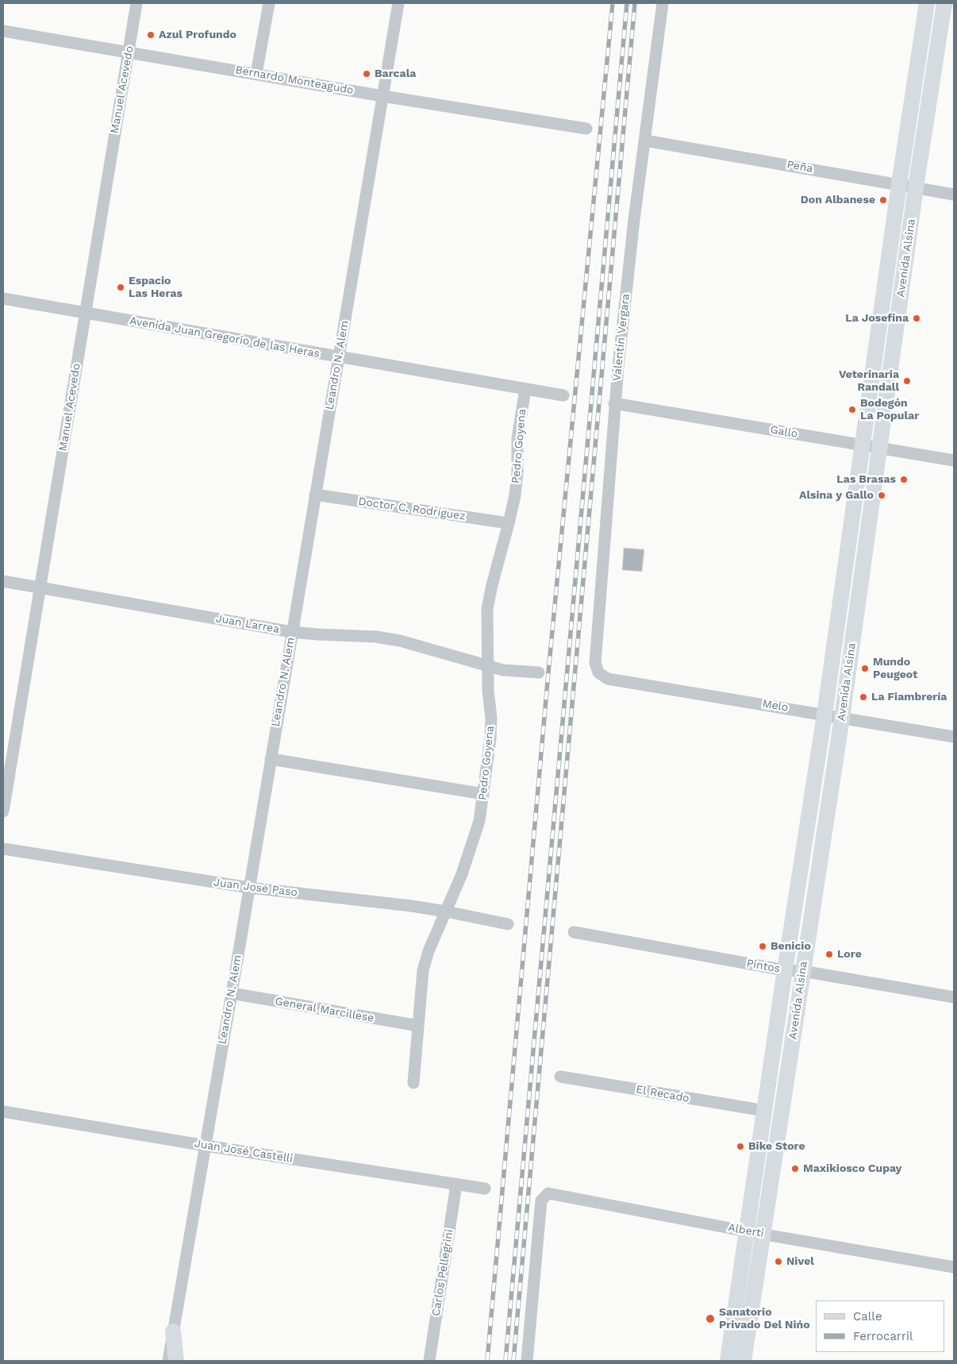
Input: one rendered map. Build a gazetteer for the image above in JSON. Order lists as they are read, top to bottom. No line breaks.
{"streets":{"main road":["Avenida Alsina"],"street":["Bernardo Monteagudo","Manuel Acevedo","Peña","Avenida Juan Gregorio de las Heras","Valentín Vergara","Leandro N. Alem","Gallo","Pedro Goyena","Doctor C. Rodríguez","Juan Larrea","Melo","Juan José Paso","Pintos","General Marcillese","El Recado","Juan José Castelli","Alberti","Carlos Pellegrini"]},"crossings":[["Bernardo Monteagudo","Manuel Acevedo"],["Bernardo Monteagudo","Leandro N. Alem"],["Manuel Acevedo","Avenida Juan Gregorio de las Heras"],["Manuel Acevedo","Juan Larrea"],["Peña","Avenida Alsina"],["Peña","Valentín Vergara"],["Avenida Alsina","Gallo"],["Avenida Alsina","Melo"],["Avenida Alsina","Pintos"],["Avenida Alsina","El Recado"],["Avenida Alsina","Alberti"],["Avenida Juan Gregorio de las Heras","Leandro N. Alem"],["Avenida Juan Gregorio de las Heras","Pedro Goyena"],["Valentín Vergara","Gallo"],["Valentín Vergara","Melo"],["Leandro N. Alem","Doctor C. Rodríguez"],["Leandro N. Alem","Juan Larrea"],["Leandro N. Alem","Juan José Paso"],["Leandro N. Alem","General Marcillese"],["Leandro N. Alem","Juan José Castelli"],["Pedro Goyena","Doctor C. Rodríguez"],["Pedro Goyena","Juan Larrea"],["Pedro Goyena","Juan José Paso"],["Pedro Goyena","General Marcillese"],["Juan José Castelli","Carlos Pellegrini"]],"places":["Azul Profundo","Barcala","Don Albanese","Espacio Las Heras","La Josefina","Veterinaria Randall","Bodegón La Popular","Las Brasas","Alsina y Gallo","Mundo Peugeot","La Fiambrería","Benicio","Lore","Bike Store","Maxikiosco Cupay","Nivel","Sanatorio Privado Del Nińo"],"legend":["Calle","Ferrocarril"]}
